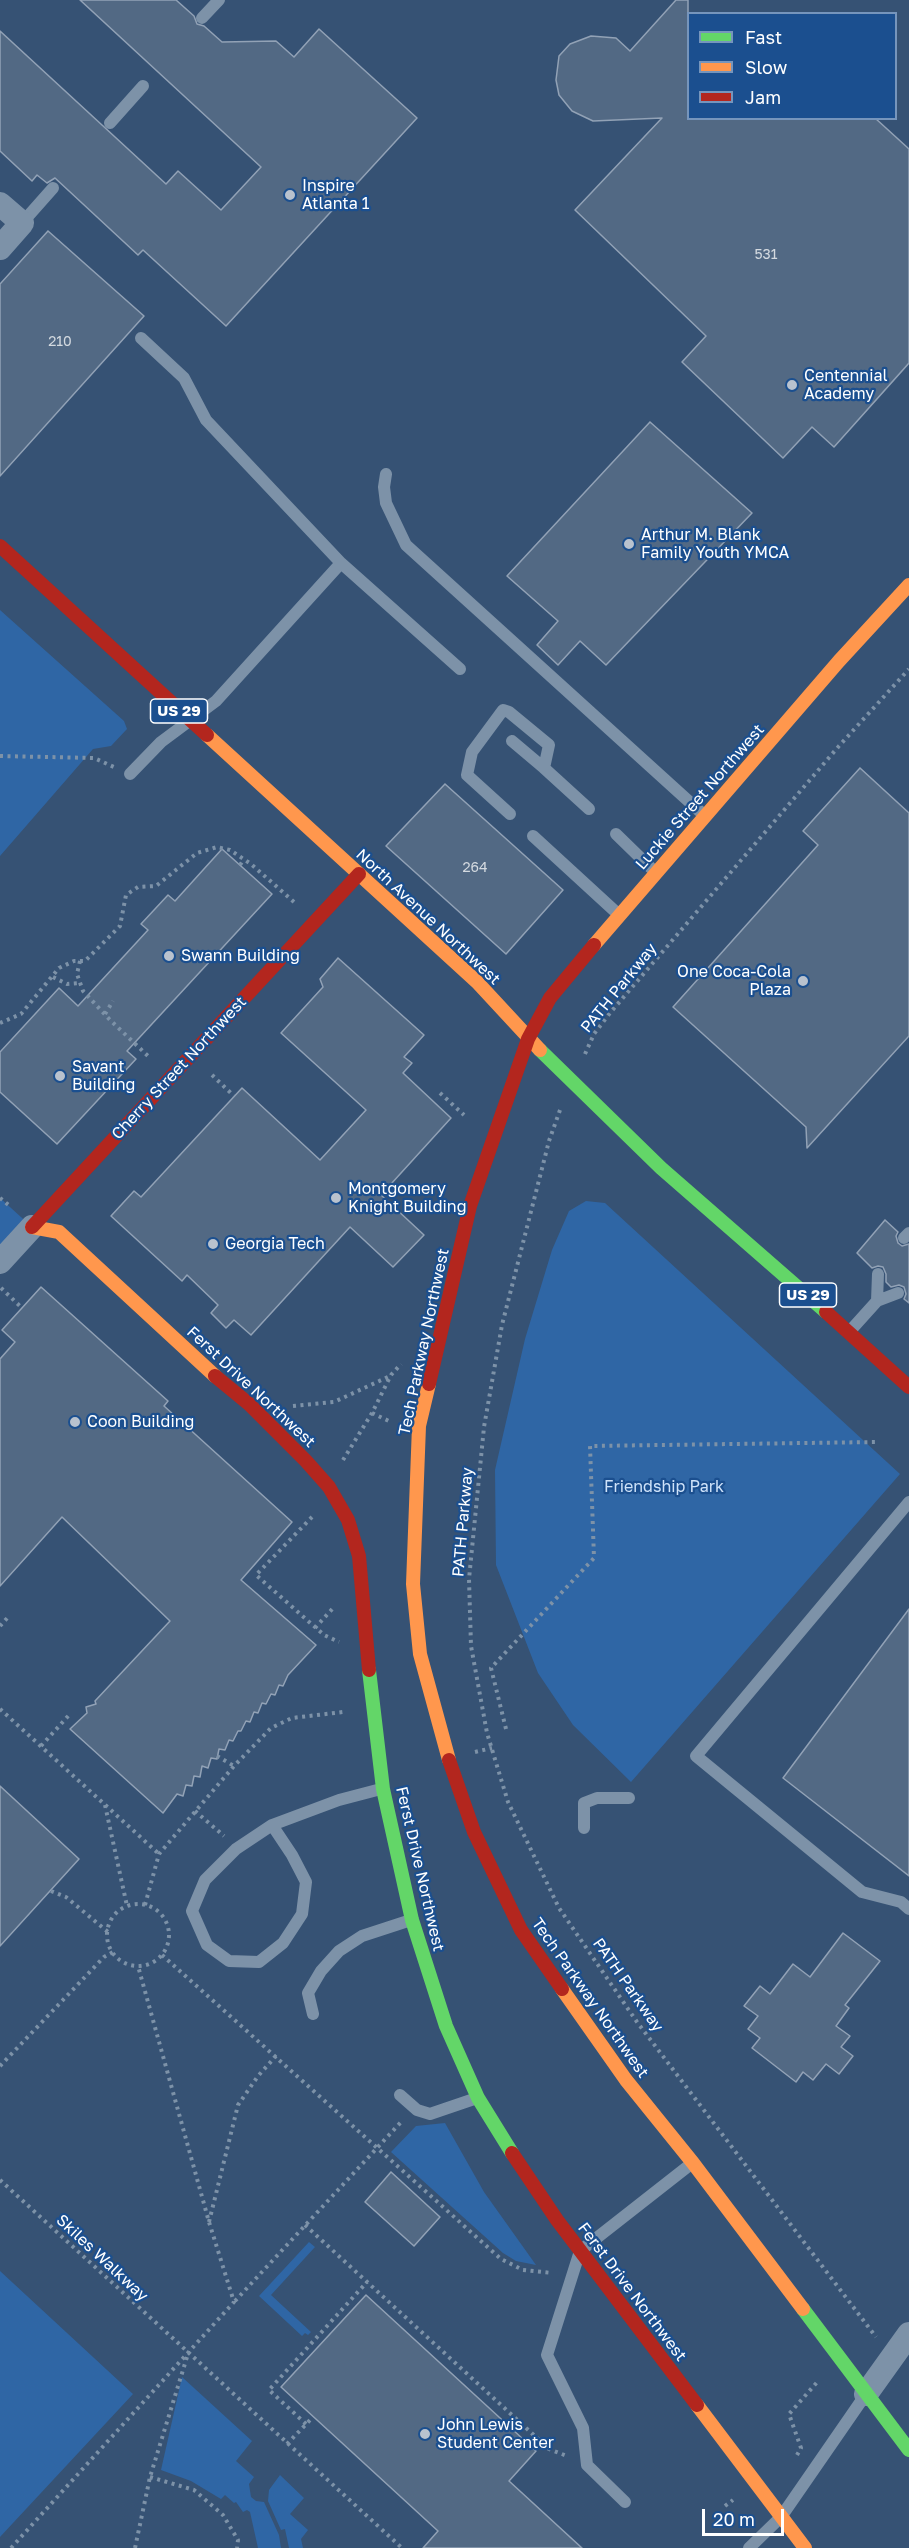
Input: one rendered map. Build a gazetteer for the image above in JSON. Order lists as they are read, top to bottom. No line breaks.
{"streets":{"main road":["US 29","Luckie Street Northwest","North Avenue Northwest","Cherry Street Northwest","Tech Parkway Northwest","Ferst Drive Northwest"],"path":["PATH Parkway","Skiles Walkway"]},"crossings":[["Luckie Street Northwest","North Avenue Northwest"],["Luckie Street Northwest","Tech Parkway Northwest"],["North Avenue Northwest","PATH Parkway"],["North Avenue Northwest","Cherry Street Northwest"],["North Avenue Northwest","Tech Parkway Northwest"],["Cherry Street Northwest","Ferst Drive Northwest"]],"parks":["Friendship Park"],"places":["Inspire Atlanta 1","Centennial Academy","Arthur M. Blank Family Youth YMCA","Swann Building","One Coca-Cola Plaza","Savant Building","Montgomery Knight Building","Georgia Tech","Coon Building","John Lewis Student Center"],"house_numbers":["531","210","264"],"legend":["Fast","Slow","Jam"],"scale_bar":"20 m"}
